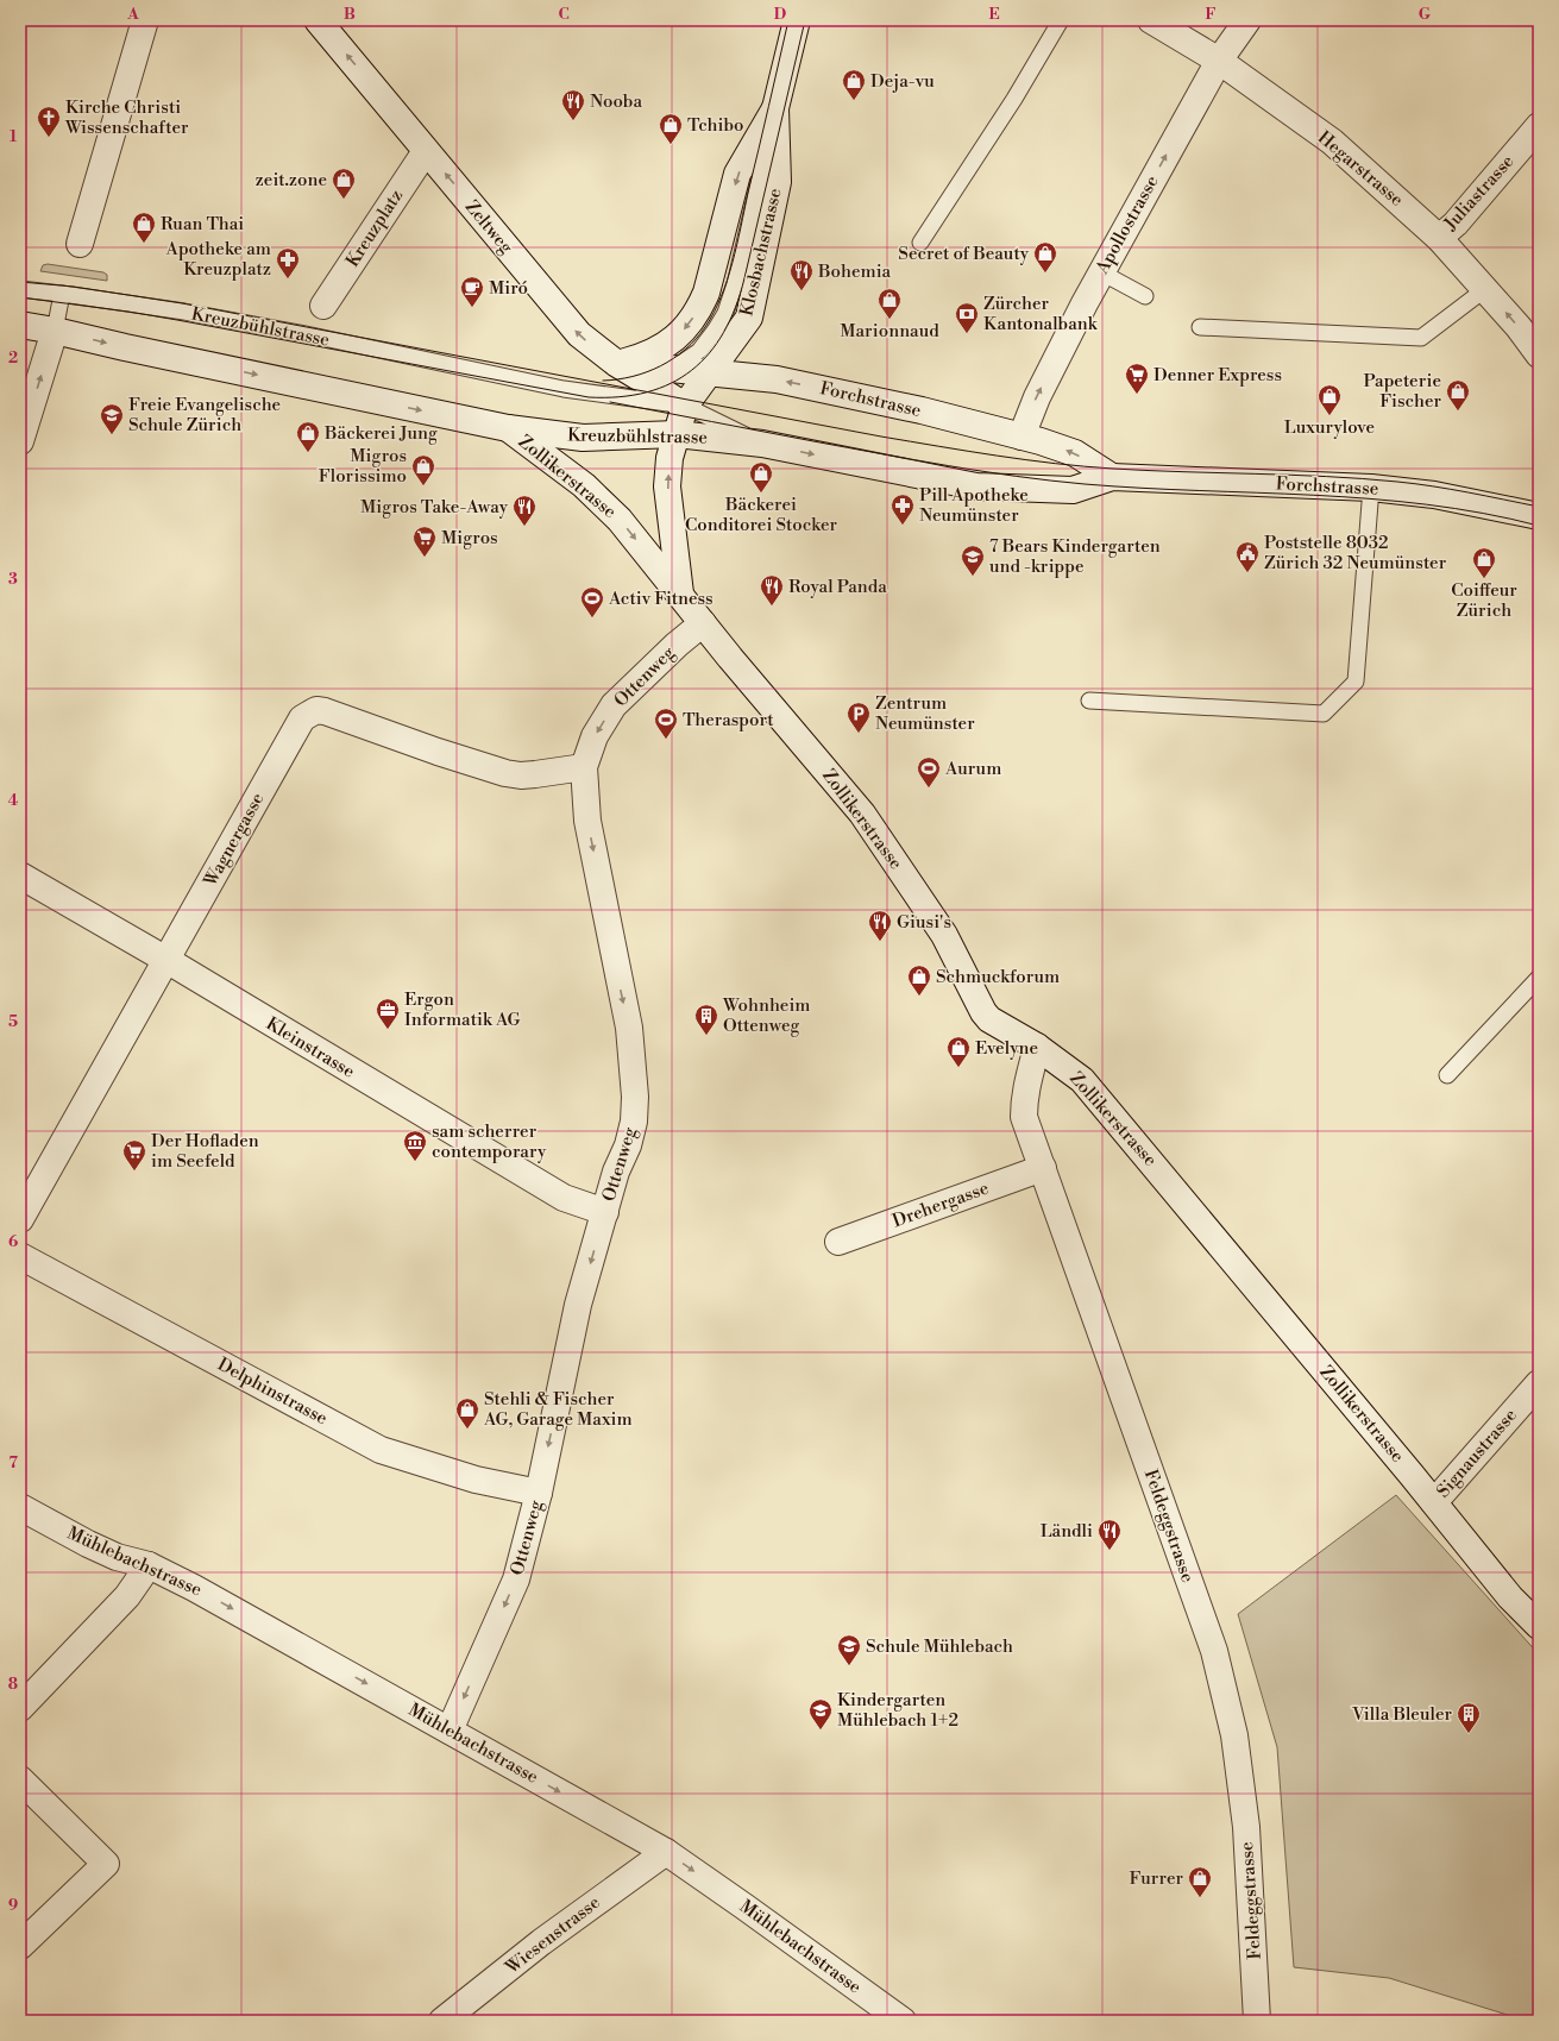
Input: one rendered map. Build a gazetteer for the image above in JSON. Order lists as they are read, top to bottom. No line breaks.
{"streets":{"street":["Hegarstrasse","Juliastrasse","Apollostrasse","Zeltweg","Kreuzplatz","Klosbachstrasse","Kreuzbühlstrasse","Forchstrasse","Zollikerstrasse","Ottenweg","Wagnergasse","Kleinstrasse","Drehergasse","Delphinstrasse","Signaustrasse","Feldeggstrasse","Mühlebachstrasse","Wiesenstrasse"]},"crossings":[["Hegarstrasse","Juliastrasse"],["Hegarstrasse","Apollostrasse"],["Apollostrasse","Forchstrasse"],["Zeltweg","Kreuzplatz"],["Zeltweg","Klosbachstrasse"],["Zeltweg","Kreuzbühlstrasse"],["Zeltweg","Forchstrasse"],["Klosbachstrasse","Kreuzbühlstrasse"],["Klosbachstrasse","Forchstrasse"],["Kreuzbühlstrasse","Forchstrasse"],["Kreuzbühlstrasse","Zollikerstrasse"],["Zollikerstrasse","Ottenweg"],["Zollikerstrasse","Signaustrasse"],["Zollikerstrasse","Feldeggstrasse"],["Ottenweg","Wagnergasse"],["Ottenweg","Kleinstrasse"],["Ottenweg","Delphinstrasse"],["Ottenweg","Mühlebachstrasse"],["Wagnergasse","Kleinstrasse"],["Drehergasse","Feldeggstrasse"],["Mühlebachstrasse","Wiesenstrasse"]],"one_way":["Apollostrasse","Zeltweg","Ottenweg","Mühlebachstrasse"],"places":{"shop":["Deja-vu","Tchibo","zeit.zone","Ruan Thai","Secret of Beauty","Marionnaud","Papeterie Fischer","Luxurylove","Bäckerei Jung","Migros Florissimo","Bäckerei Conditorei Stocker","Coiffeur Zürich","Schmuckforum","Evelyne","Stehli & Fischer AG, Garage Maxim","Furrer"],"restaurant":["Nooba","Bohemia","Migros Take-Away","Royal Panda","Giusi's","Ländli"],"church":["Kirche Christi Wissenschafter"],"pharmacy":["Apotheke am Kreuzplatz","Pill Apotheke Neumünster"],"cafe":["Miró"],"bank":["Zürcher Kantonalbank"],"supermarket":["Denner Express","Migros","Der Hofladen im Seefeld"],"school or university":["Freie Evangelische Schule Zürich","7 Bears Kindergarten und -krippe","Schule Mühlebach","Kindergarten Mühlebach 1+2"],"public building":["Poststelle 8032 Zürich 32 Neumünster"],"sports":["Activ Fitness","Therasport","Aurum"],"parking":["Zentrum Neumünster"],"office":["Ergon Informatik AG"],"building":["Wohnheim Ottenweg","Villa Bleuler"],"museum":["sam scherrer contemporary"]},"grid":{"columns":["A","B","C","D","E","F","G"],"rows":["1","2","3","4","5","6","7","8","9"]}}
